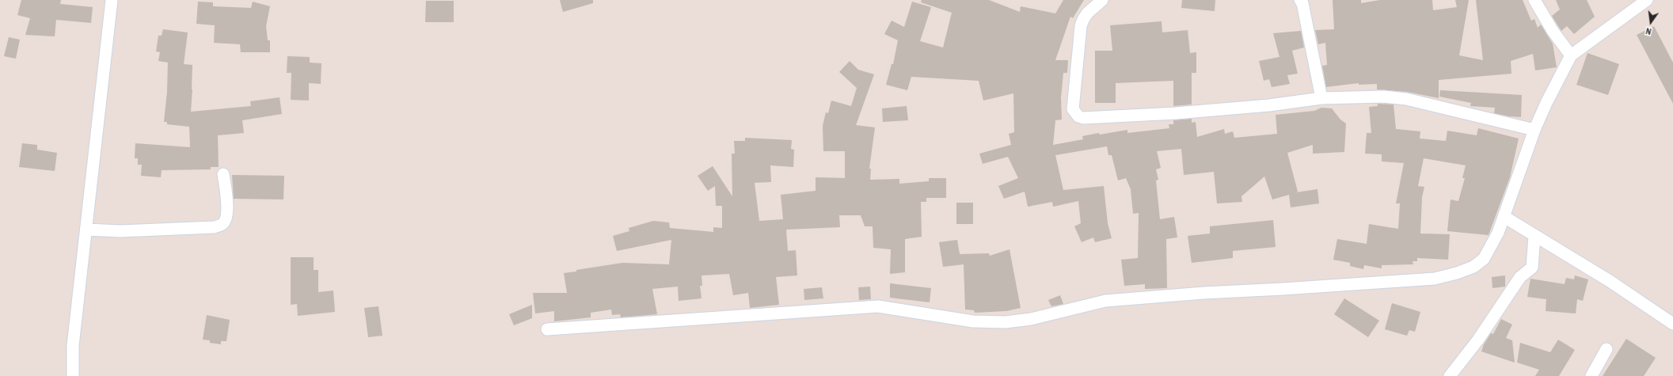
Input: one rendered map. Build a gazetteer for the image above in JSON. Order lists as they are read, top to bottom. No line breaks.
{"north":"bottom"}
